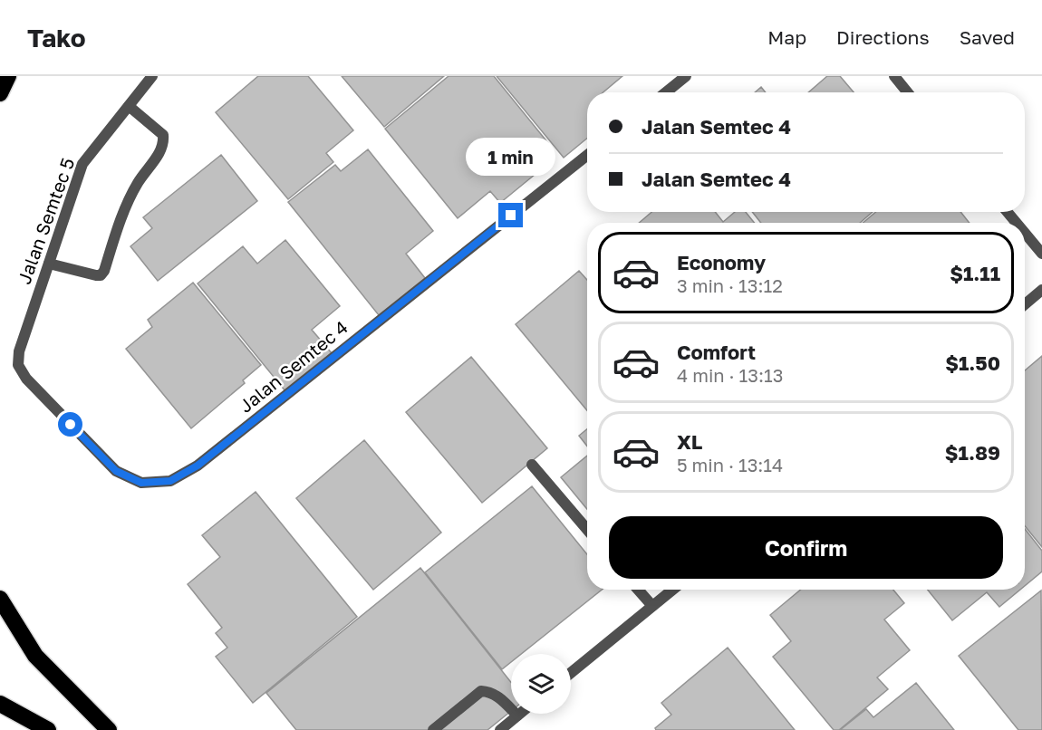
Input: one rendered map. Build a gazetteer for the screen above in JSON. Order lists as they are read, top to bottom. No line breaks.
{"streets":{"street":["Jalan Semtec 5","Jalan Semtec 4"]},"crossings":[["Jalan Semtec 5","Jalan Semtec 4"]],"page":{"header":"Tako","nav":["Map","Directions","Saved"],"banner":["Jalan Semtec 4","Jalan Semtec 4"],"bubble":"1 min","list":[{"name":"Economy","note":"3 min · 13:12","value":"$1.11"},{"name":"Comfort","note":"4 min · 13:13","value":"$1.50"},{"name":"XL","note":"5 min · 13:14","value":"$1.89"}],"buttons":"Confirm"}}
